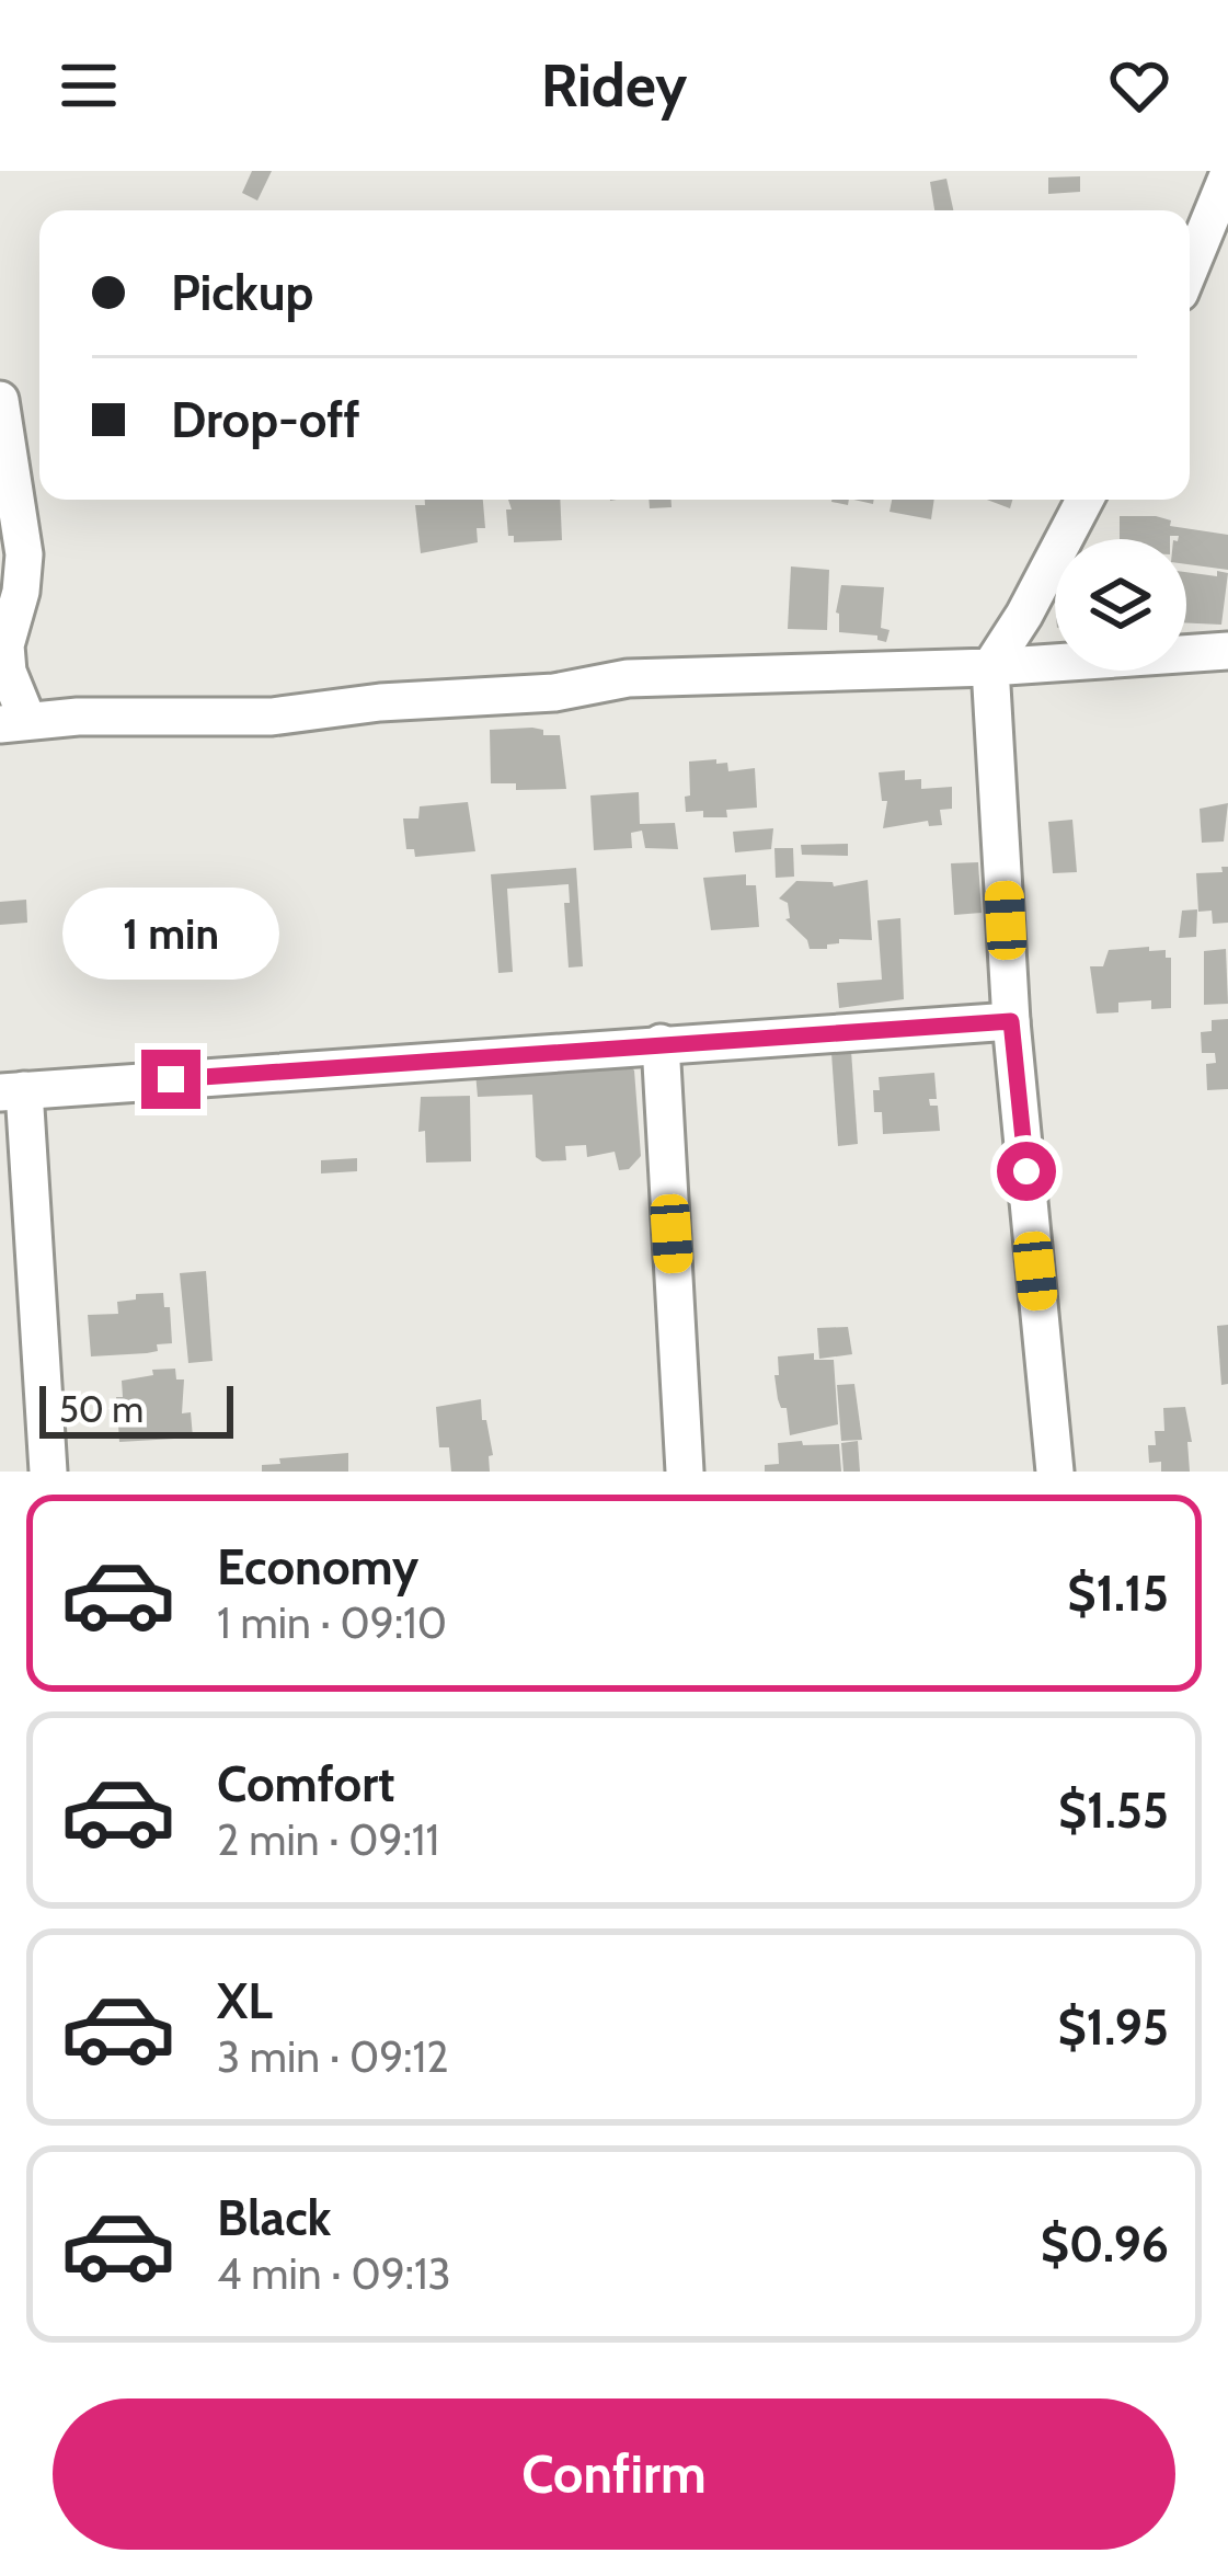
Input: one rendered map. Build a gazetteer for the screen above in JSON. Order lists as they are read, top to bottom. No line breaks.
{"scale_bar":"50 m","page":{"header":"Ridey","banner":["Pickup","Drop-off"],"bubble":"1 min","scale":"50 m","list":[{"name":"Economy","note":"1 min · 09:10","value":"$1.15"},{"name":"Comfort","note":"2 min · 09:11","value":"$1.55"},{"name":"XL","note":"3 min · 09:12","value":"$1.95"},{"name":"Black","note":"4 min · 09:13","value":"$0.96"}],"buttons":"Confirm"}}
